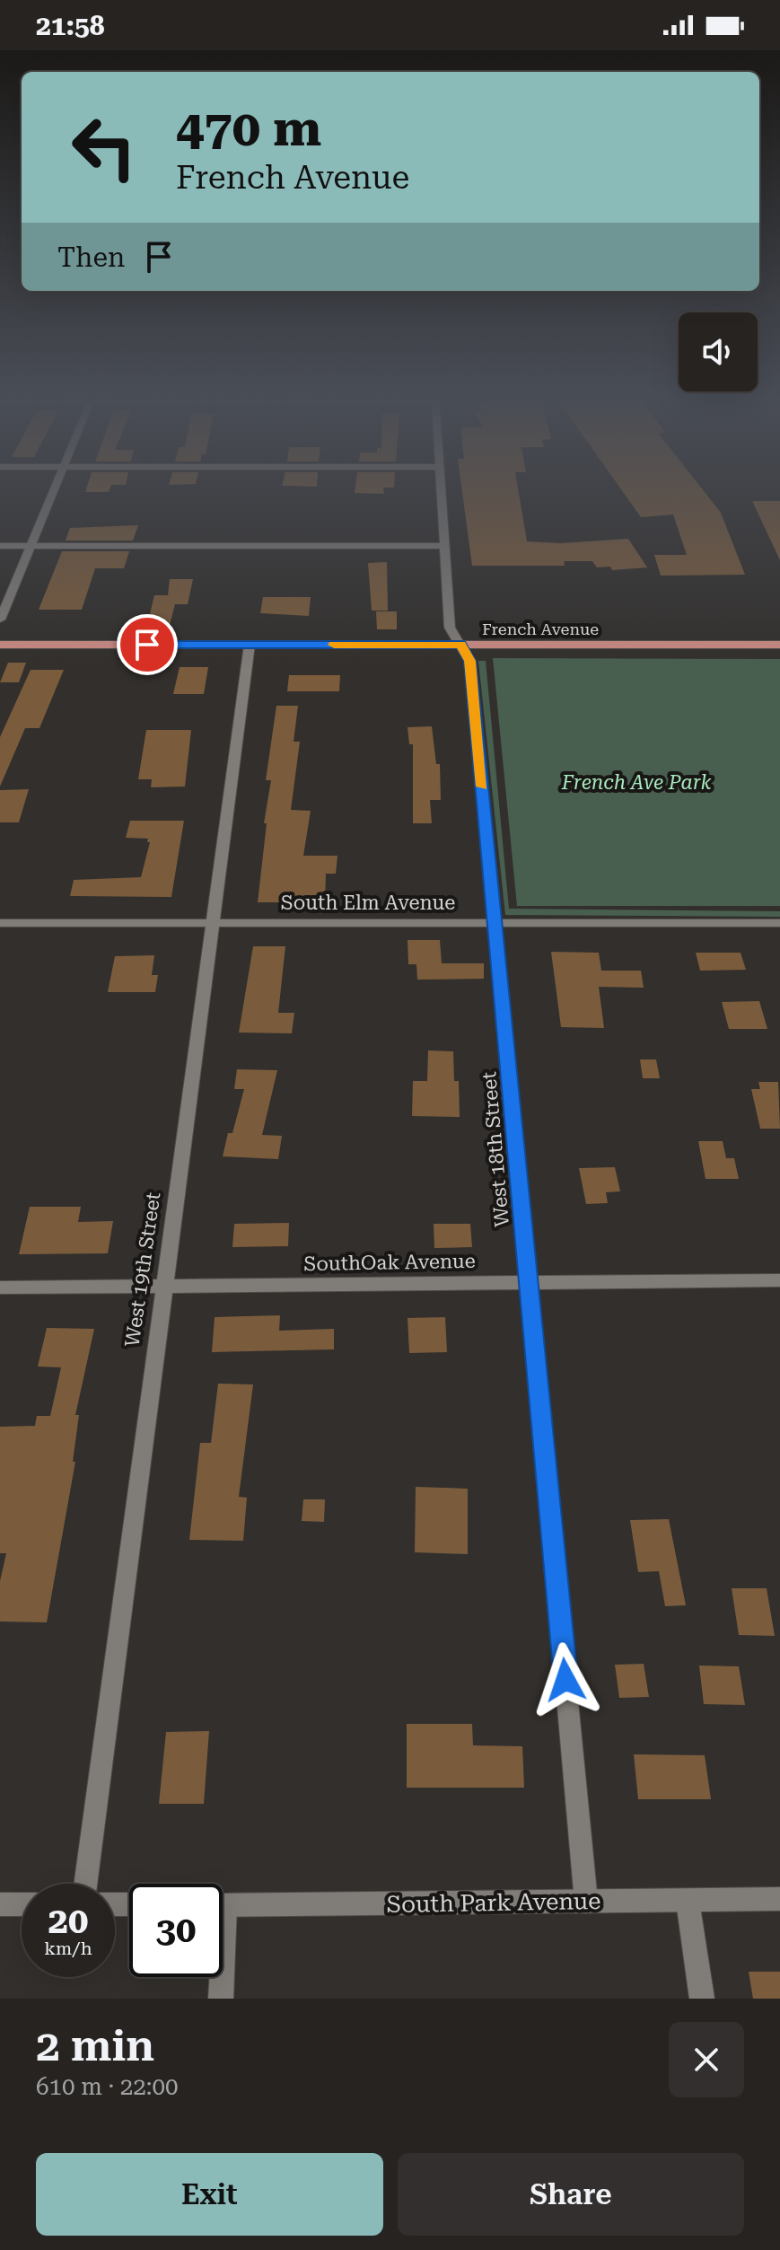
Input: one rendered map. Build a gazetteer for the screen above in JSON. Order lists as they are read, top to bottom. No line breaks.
{"streets":{"main road":["French Avenue"],"street":["South Elm Avenue","West 18th Street","SouthOak Avenue","West 19th Street","South Park Avenue"]},"crossings":[["French Avenue","West 18th Street"],["French Avenue","West 19th Street"],["South Elm Avenue","West 18th Street"],["South Elm Avenue","West 19th Street"],["West 18th Street","SouthOak Avenue"],["West 18th Street","South Park Avenue"],["SouthOak Avenue","West 19th Street"]],"parks":["French Ave Park"],"page":{"status":"21:58","turn":["470 m","French Avenue"],"then":"Then","speed":"20 km/h","limit":"30","heading":["2 min","610 m · 22:00"],"buttons":["Exit","Share"]}}
